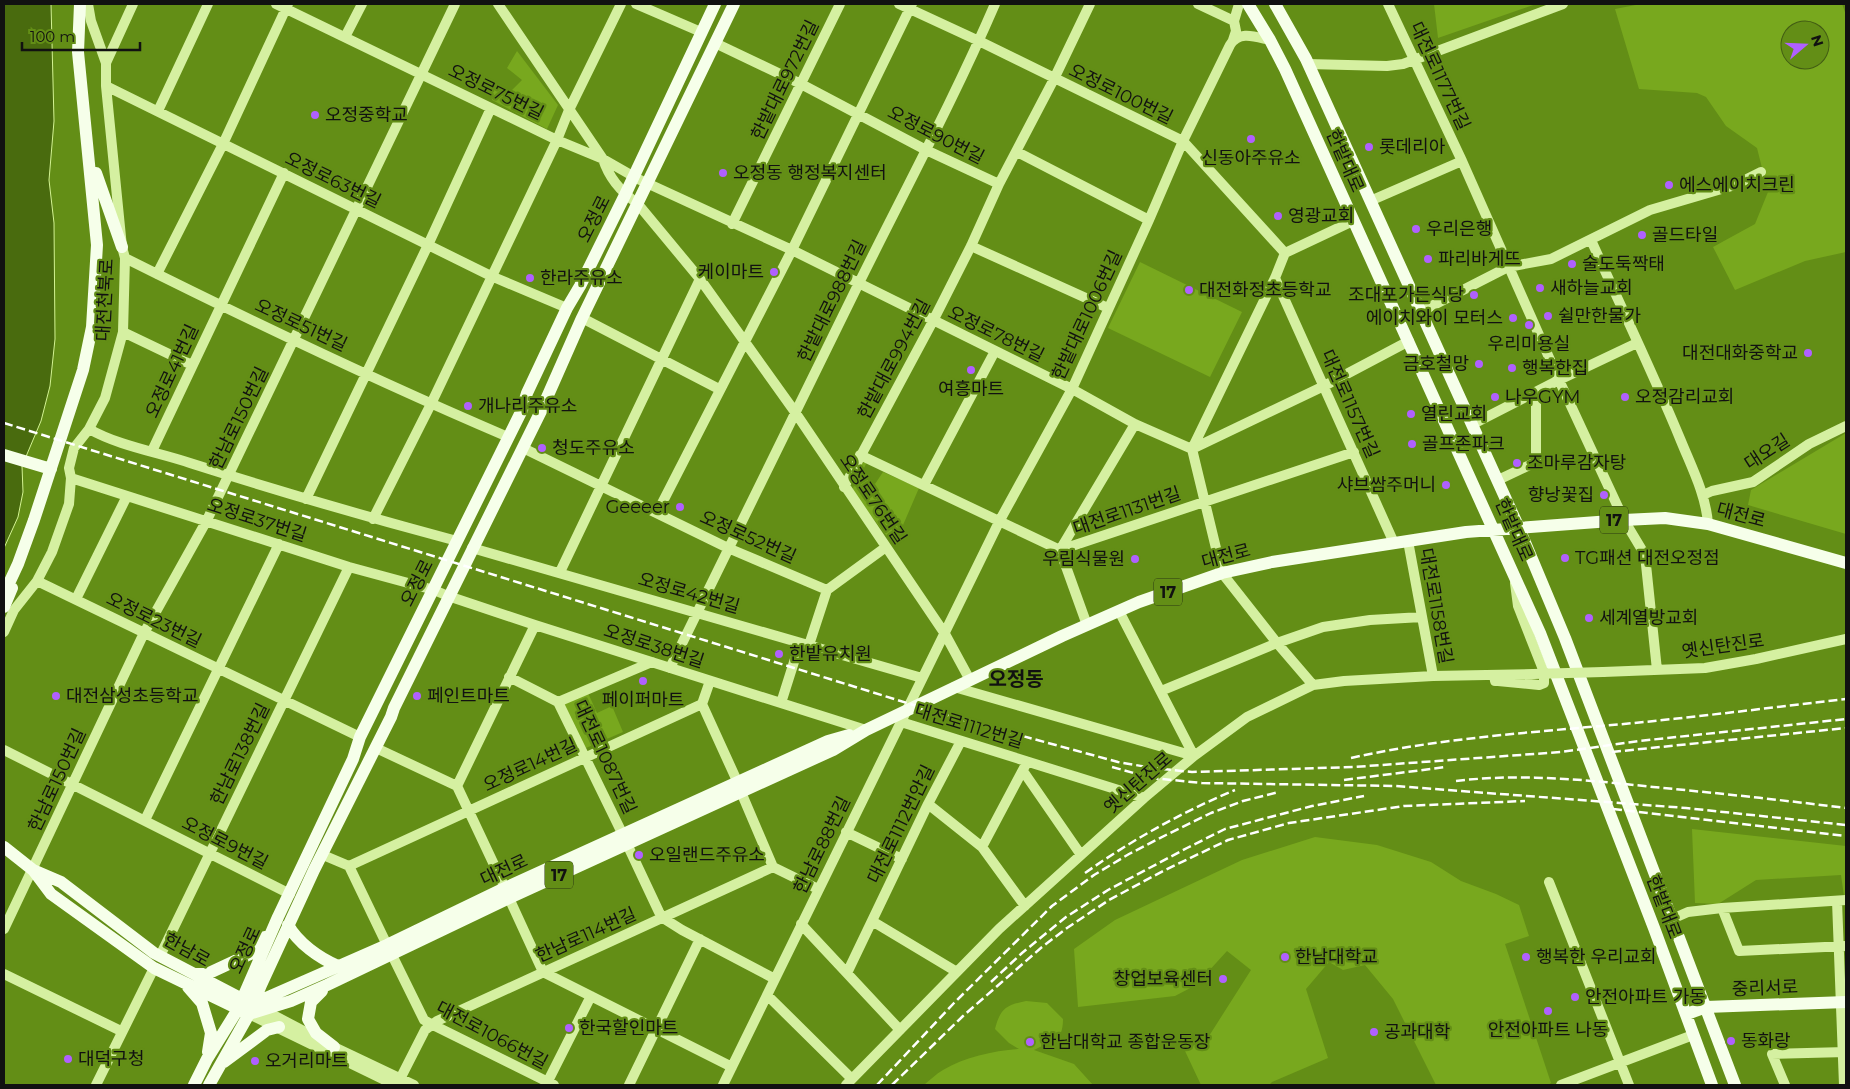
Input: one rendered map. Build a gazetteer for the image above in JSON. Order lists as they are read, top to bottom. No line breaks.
{"streets":{"main road":["한밭대로","오정로","대전로","17","한남로","중리서로"],"street":["대전로1177번길","한밭대로972번길","오정로75번길","오정로100번길","오정로90번길","오정로63번길","대전천북로","한밭대로988번길","한밭대로1006번길","오정로51번길","오정로78번길","한밭대로994번길","오정로41번길","대전로1157번길","한남로150번길","대오길","오정로76번길","대전로1131번길","오정로37번길","오정로52번길","오정로42번길","대전로1158번길","오정로23번길","오정로38번길","옛신탄진로","대전로1112번길","한남로138번길","대전로1087번길","오정로14번길","대전로1112번안길","오정로9번길","한남로88번길","한남로114번길","대전로1066번길"]},"crossings":[["대전로1177번길","대전로"],["한밭대로972번길","오정로90번길"],["한밭대로972번길","오정로78번길"],["오정로75번길","오정로"],["오정로75번길","한남로150번길"],["오정로100번길","오정로90번길"],["오정로100번길","한밭대로988번길"],["오정로100번길","한밭대로1006번길"],["오정로100번길","한밭대로994번길"],["오정로90번길","오정로"],["오정로90번길","한밭대로988번길"],["오정로90번길","한밭대로994번길"],["한밭대로","대전로"],["한밭대로","중리서로"],["오정로63번길","오정로"],["오정로63번길","대전천북로"],["오정로63번길","한남로150번길"],["오정로","오정로51번길"],["오정로","오정로78번길"],["오정로","오정로76번길"],["오정로","대전로"],["오정로","오정로37번길"],["오정로","오정로52번길"],["오정로","오정로42번길"],["오정로","오정로23번길"],["오정로","오정로38번길"],["오정로","오정로9번길"],["오정로","한남로"],["대전천북로","오정로51번길"],["대전천북로","오정로37번길"],["대전천북로","오정로23번길"],["한밭대로988번길","오정로78번길"],["한밭대로988번길","오정로76번길"],["한밭대로988번길","오정로52번길"],["한밭대로988번길","오정로42번길"],["한밭대로988번길","오정로38번길"],["한밭대로1006번길","오정로78번길"],["한밭대로1006번길","오정로76번길"],["한밭대로1006번길","대전로1131번길"],["한밭대로1006번길","오정로42번길"],["한밭대로1006번길","한남로88번길"],["오정로51번길","오정로41번길"],["오정로51번길","한남로150번길"],["오정로78번길","한밭대로994번길"],["오정로78번길","대전로1131번길"],["한밭대로994번길","오정로76번길"],["한밭대로994번길","대전로1131번길"],["대전로1157번길","대전로"],["한남로150번길","오정로37번길"],["한남로150번길","오정로23번길"],["한남로150번길","오정로9번길"],["한남로150번길","한남로"],["오정로76번길","대전로"],["대전로1131번길","대전로"],["대전로","대전로1158번길"],["대전로","오정로38번길"],["대전로","대전로1087번길"],["대전로","한남로88번길"],["대전로","한남로"],["대전로","대전로1066번길"],["오정로37번길","오정로38번길"],["오정로37번길","한남로138번길"],["오정로42번길","한남로88번길"],["대전로1158번길","옛신탄진로"],["오정로23번길","한남로138번길"],["오정로38번길","대전로1087번길"],["옛신탄진로","대전로1112번길"],["대전로1112번길","대전로1112번안길"],["대전로1112번길","한남로88번길"],["한남로138번길","오정로9번길"],["한남로138번길","한남로"],["대전로1087번길","오정로14번길"],["대전로1087번길","한남로114번길"],["한남로114번길","대전로1066번길"]],"districts":["오정동"],"places":["오정중학교","신동아주유소","롯데리아","오정동 행정복지센터","에스에이치크린","영광교회","우리은행","골드타일","파리바게뜨","술도둑짝태","케이마트","한라주유소","새하늘교회","대전화정초등학교","조대포가든식당","쉴만한물가","에이치와이 모터스","우리미용실","대전대화중학교","금호철망","행복한집","여흥마트","나우GYM","오정감리교회","개나리주유소","열린교회","골프존파크","청도주유소","조마루감자탕","샤브쌈주머니","향낭꽃집","Geeeer","TG패션 대전오정점","우림식물원","세계열방교회","한밭유치원","페이퍼마트","대전삼성초등학교","페인트마트","오일랜드주유소","한남대학교","행복한 우리교회","창업보육센터","안전아파트 가동","안전아파트 나동","한국할인마트","공과대학","동화랑","한남대학교 종합운동장","대덕구청","오거리마트"],"scale_bar":"100 m","north":"right"}
